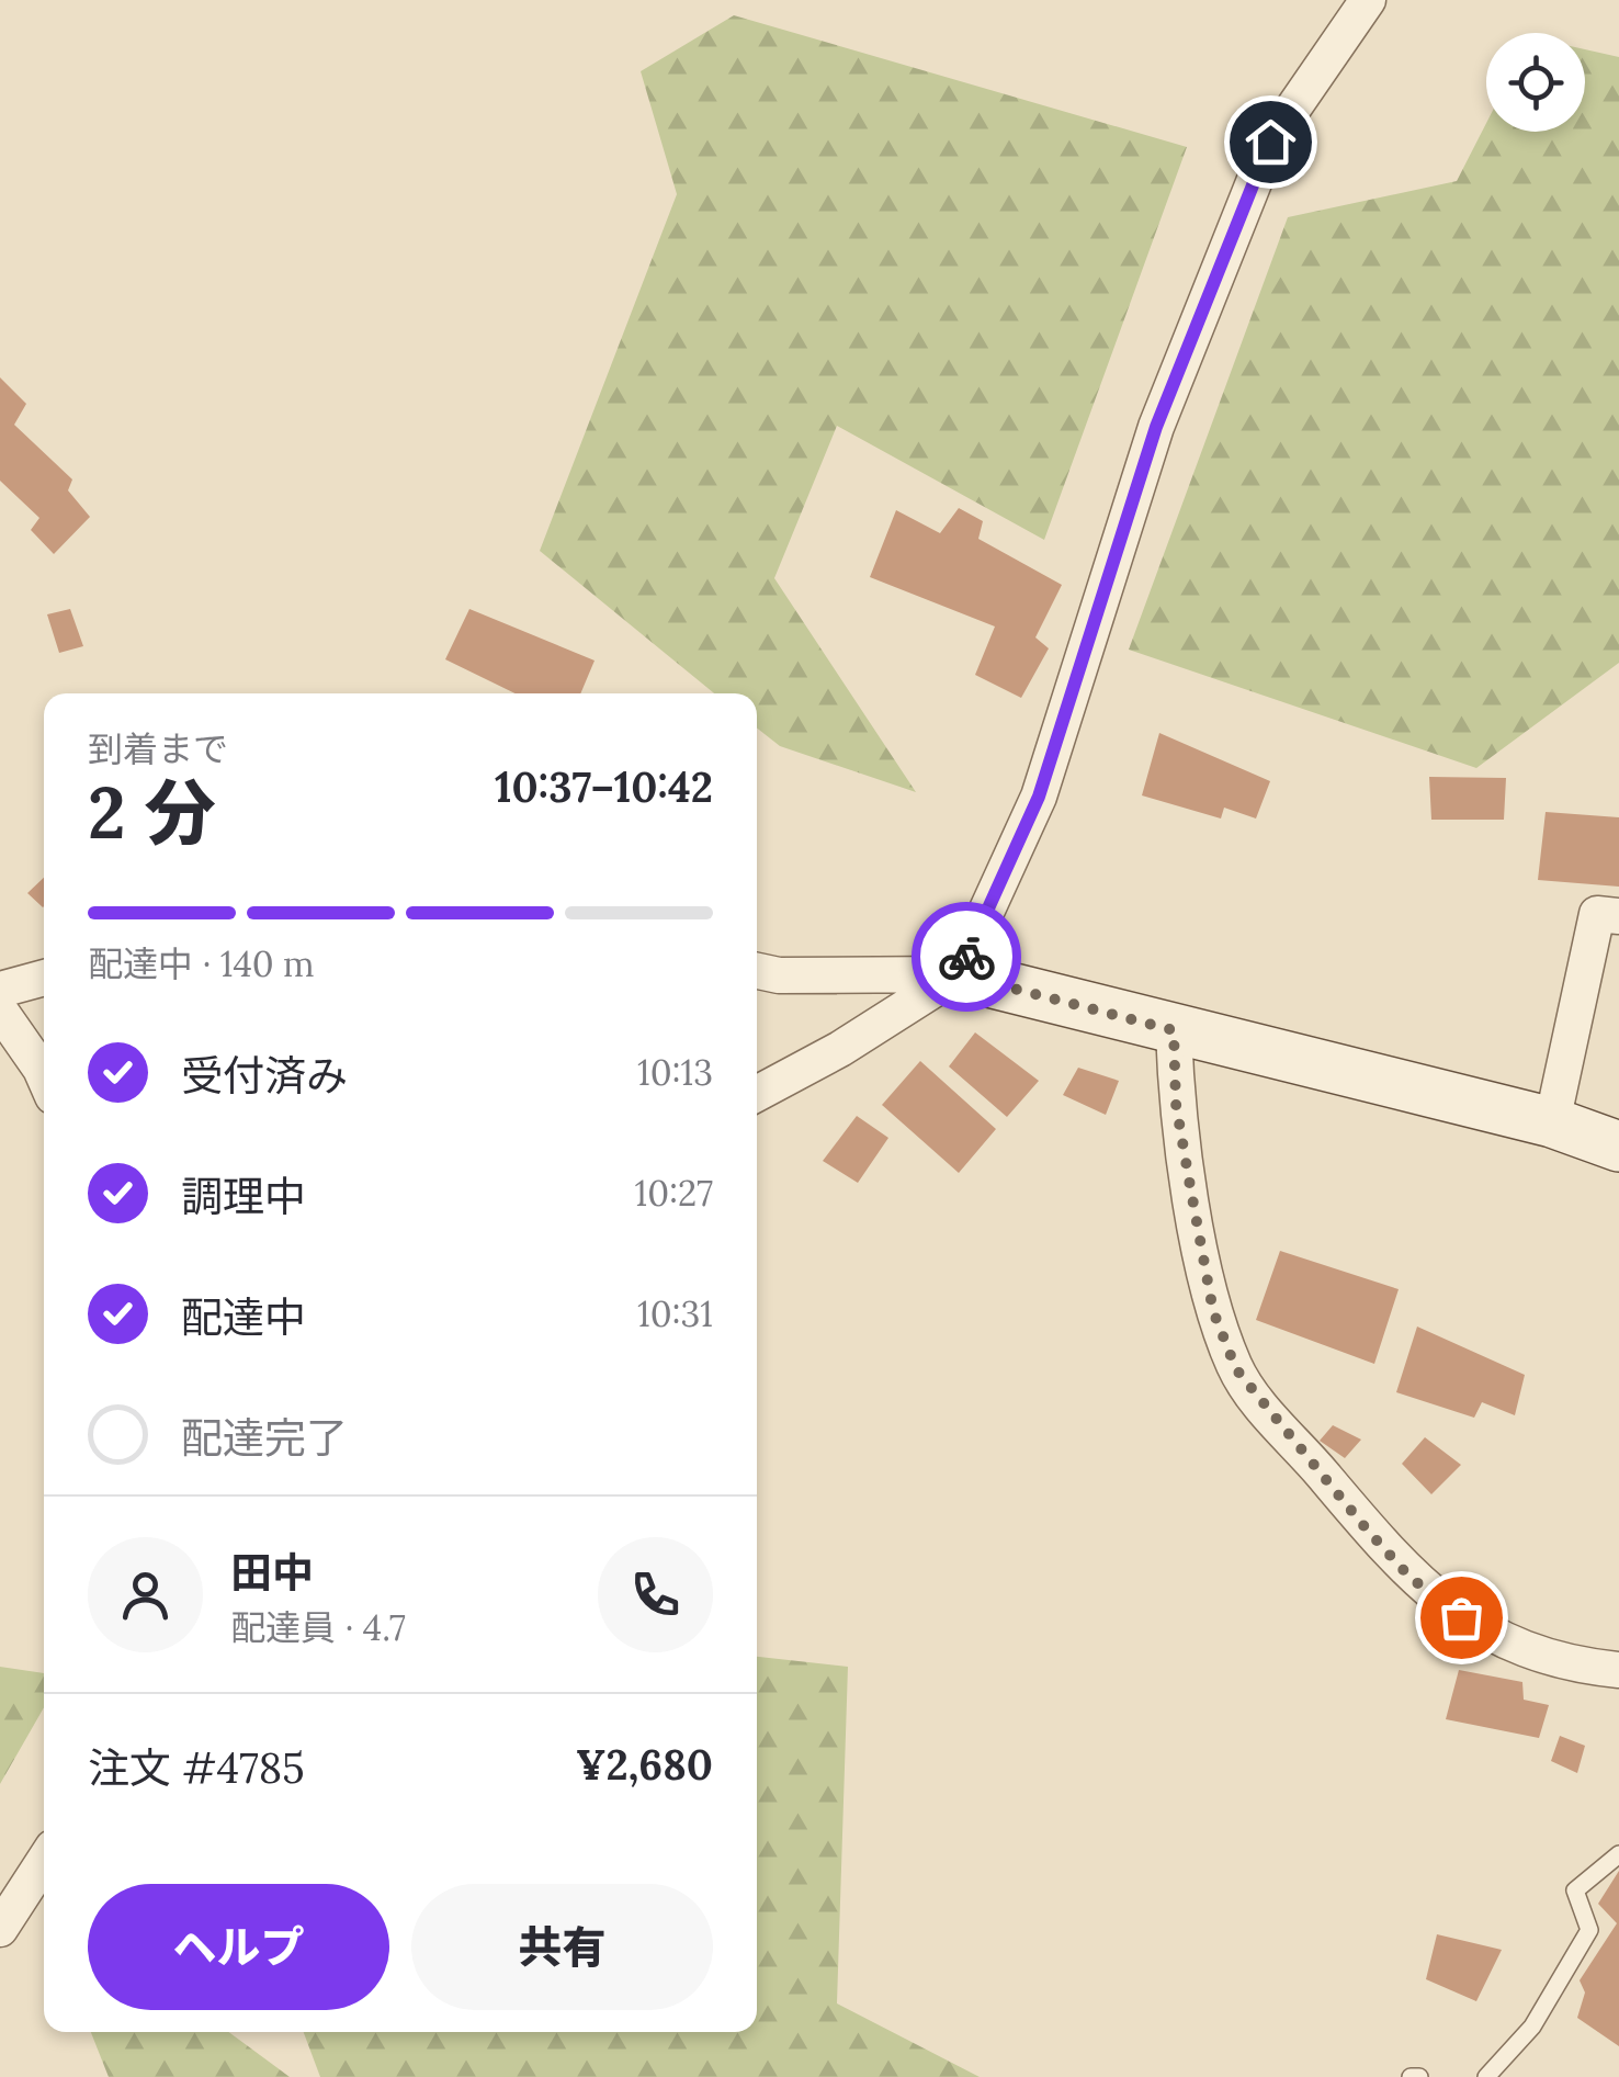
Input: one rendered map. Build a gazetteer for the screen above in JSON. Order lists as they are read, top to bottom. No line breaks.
{"page":{"heading":["2 分","到着まで","10:37–10:42"],"panel":["田中","配達員 · 4.7","注文 #4785","¥2,680"],"bar":"配達中 · 140 m","list":[["受付済み","10:13"],["調理中","10:27"],["配達中","10:31"],"配達完了"],"buttons":["ヘルプ","共有"]}}
